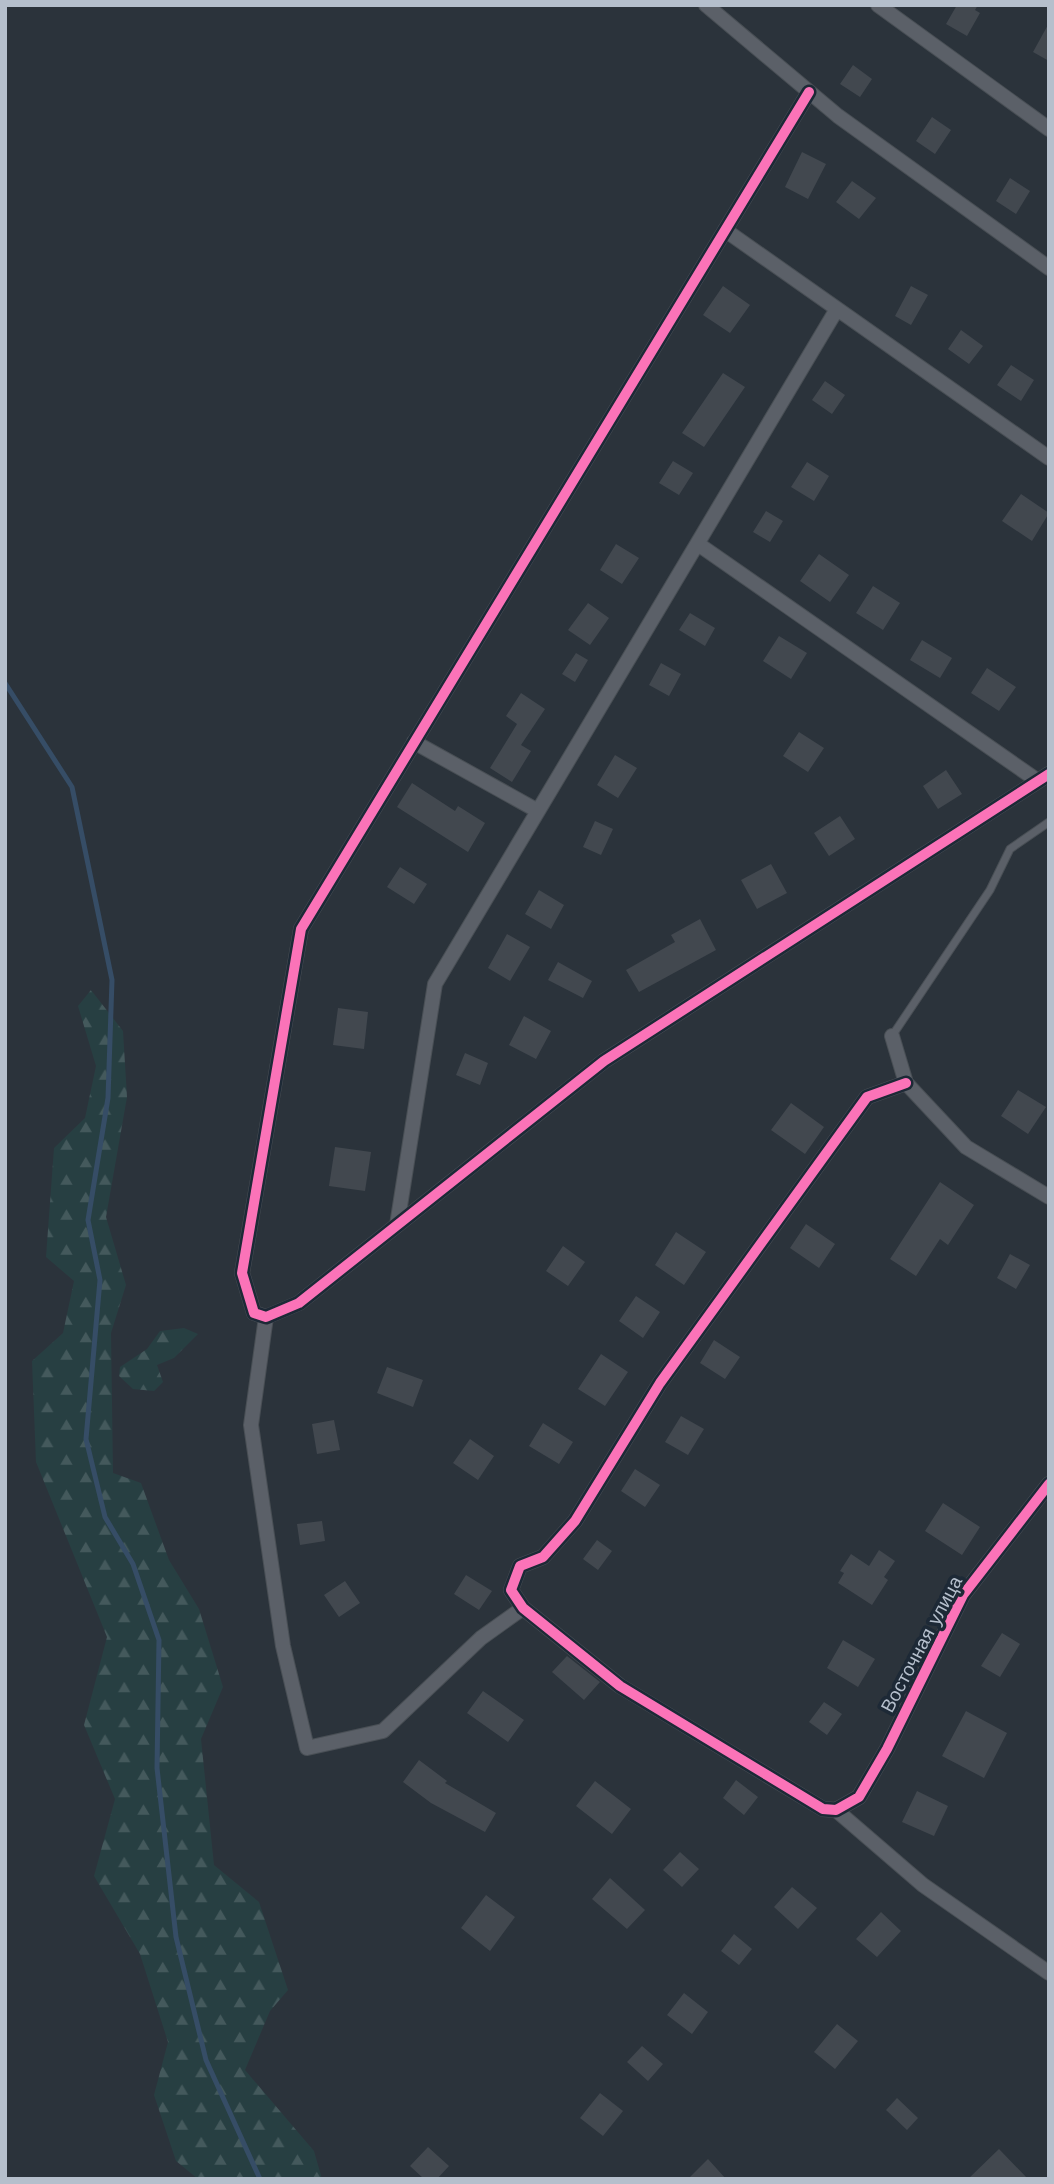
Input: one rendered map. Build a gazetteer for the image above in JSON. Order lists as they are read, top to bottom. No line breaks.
{"streets":{"street":["Восточная улица"]}}
